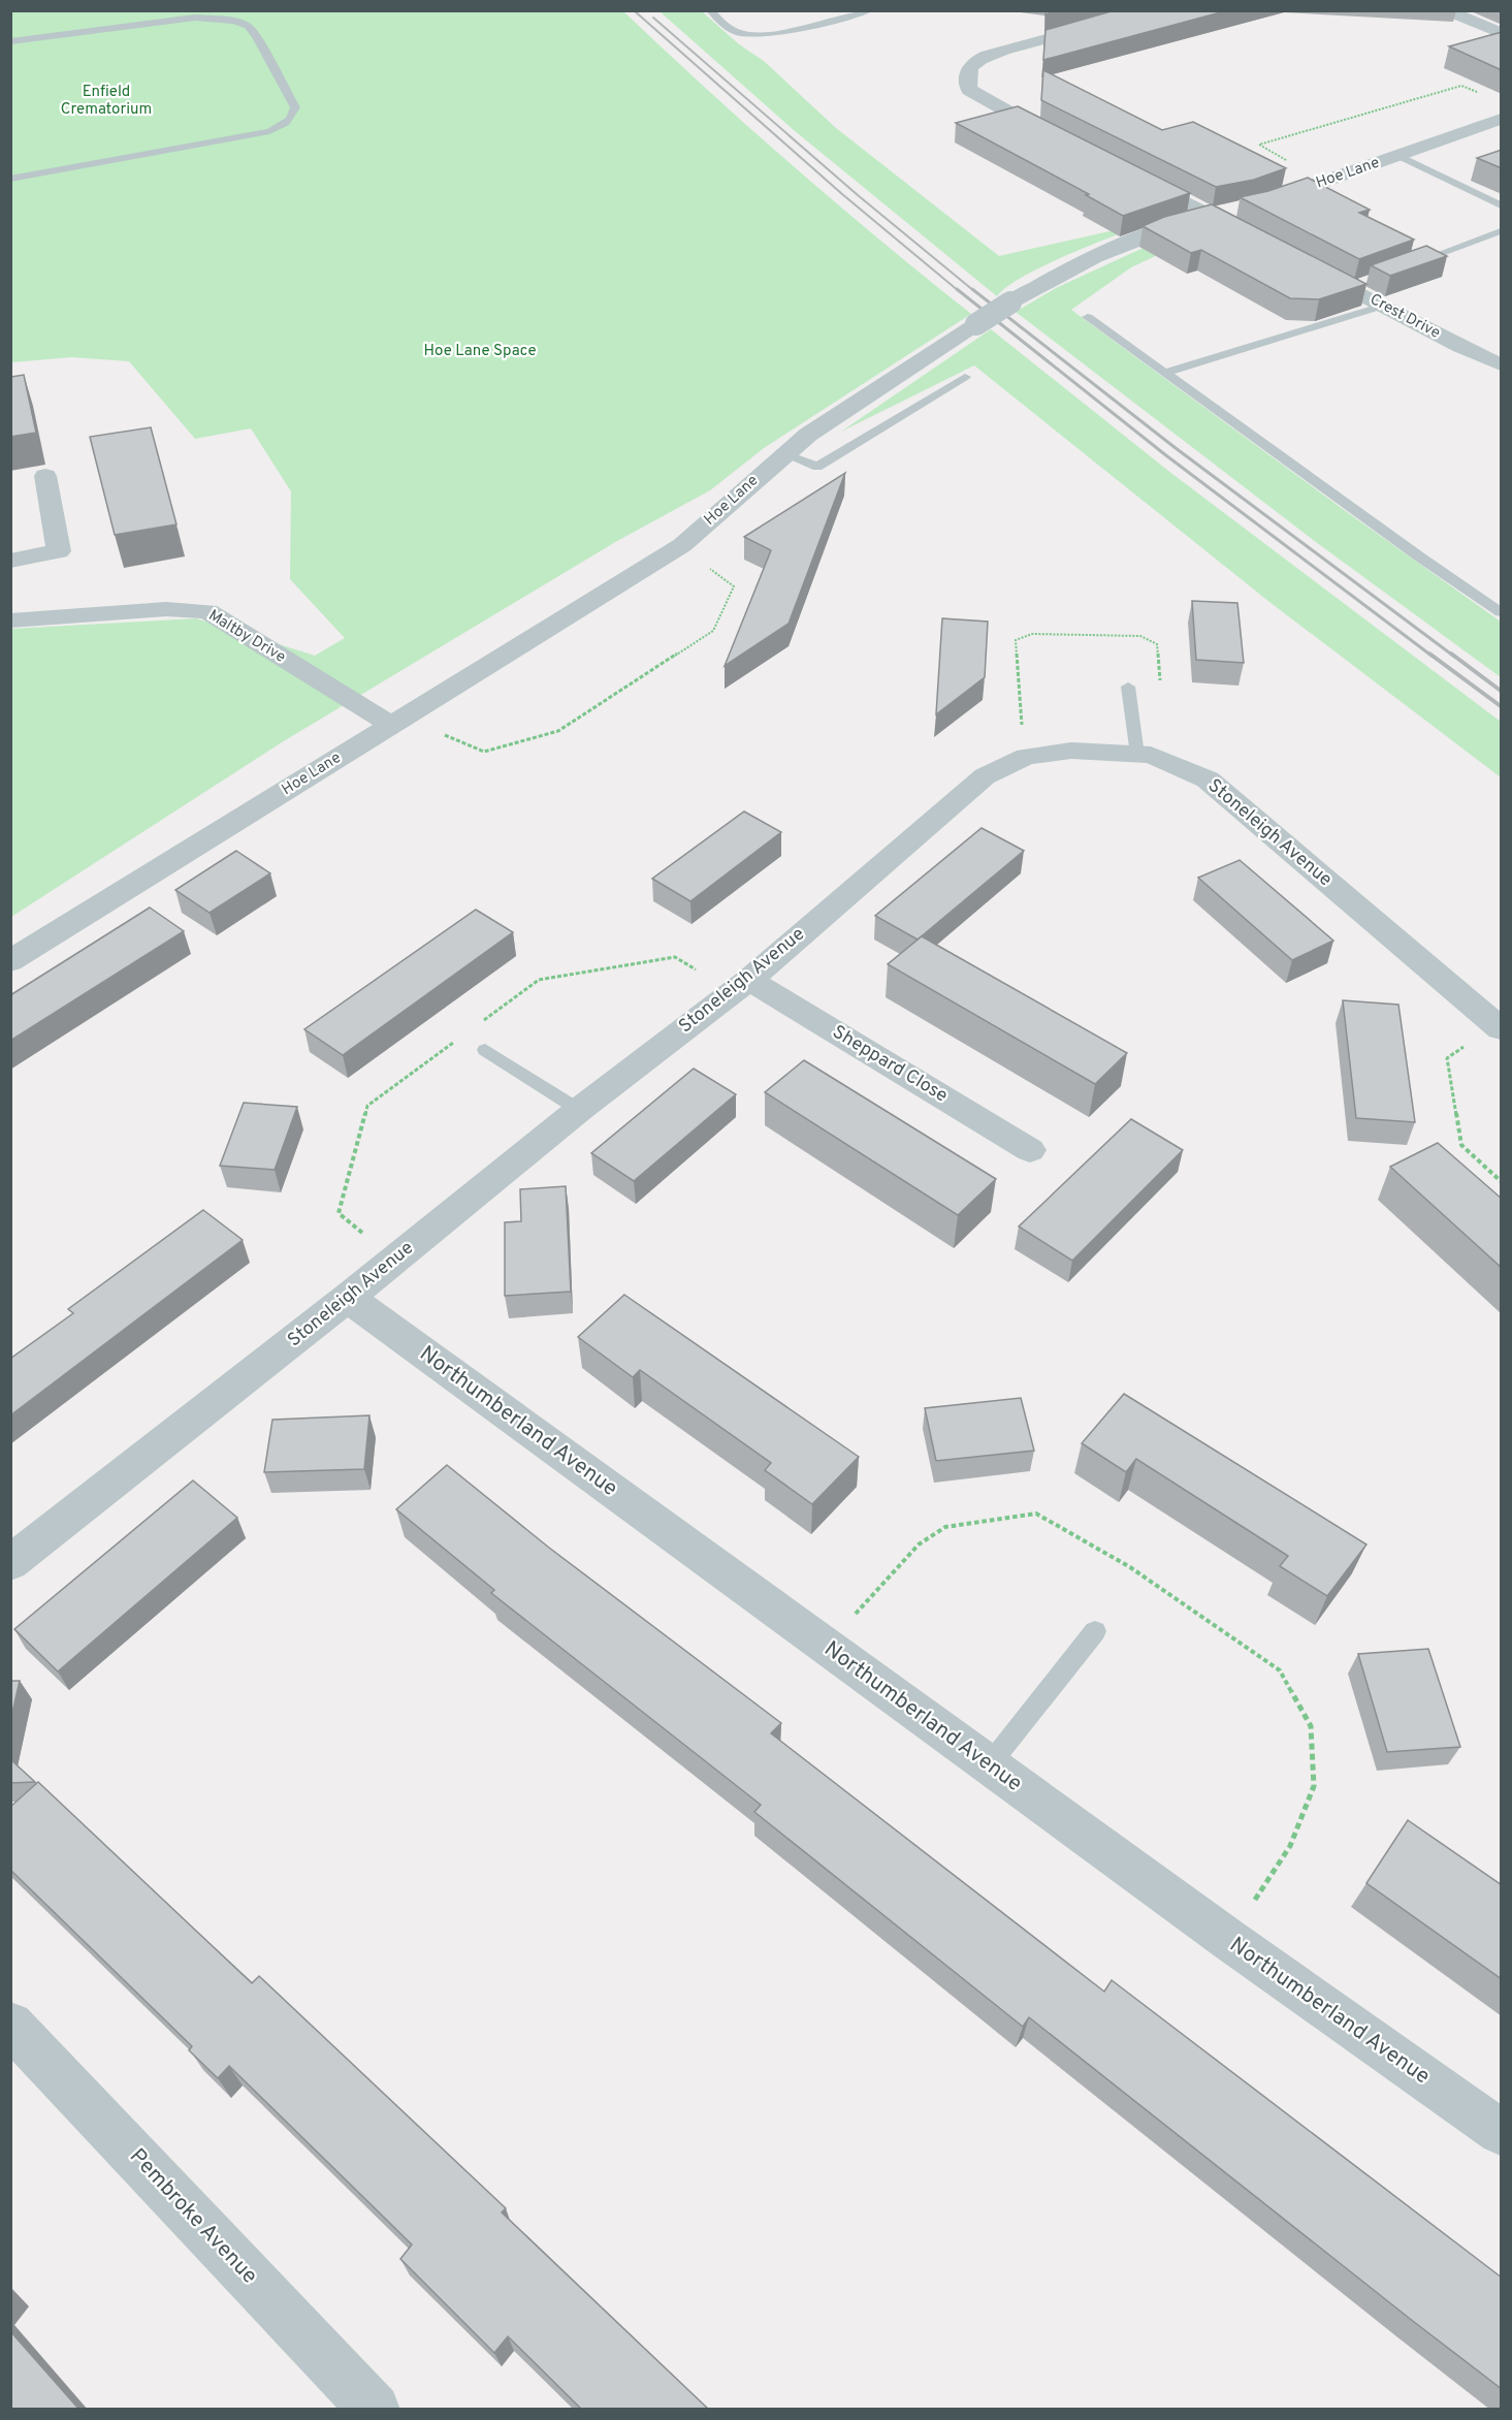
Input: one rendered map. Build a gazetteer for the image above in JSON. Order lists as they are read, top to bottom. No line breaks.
{"streets":{"street":["Hoe Lane","Crest Drive","Maltby Drive","Stoneleigh Avenue","Sheppard Close","Northumberland Avenue","Pembroke Avenue"]},"crossings":[["Hoe Lane","Maltby Drive"],["Stoneleigh Avenue","Sheppard Close"],["Stoneleigh Avenue","Northumberland Avenue"]],"parks":["Enfield Crematorium","Hoe Lane Space"]}
